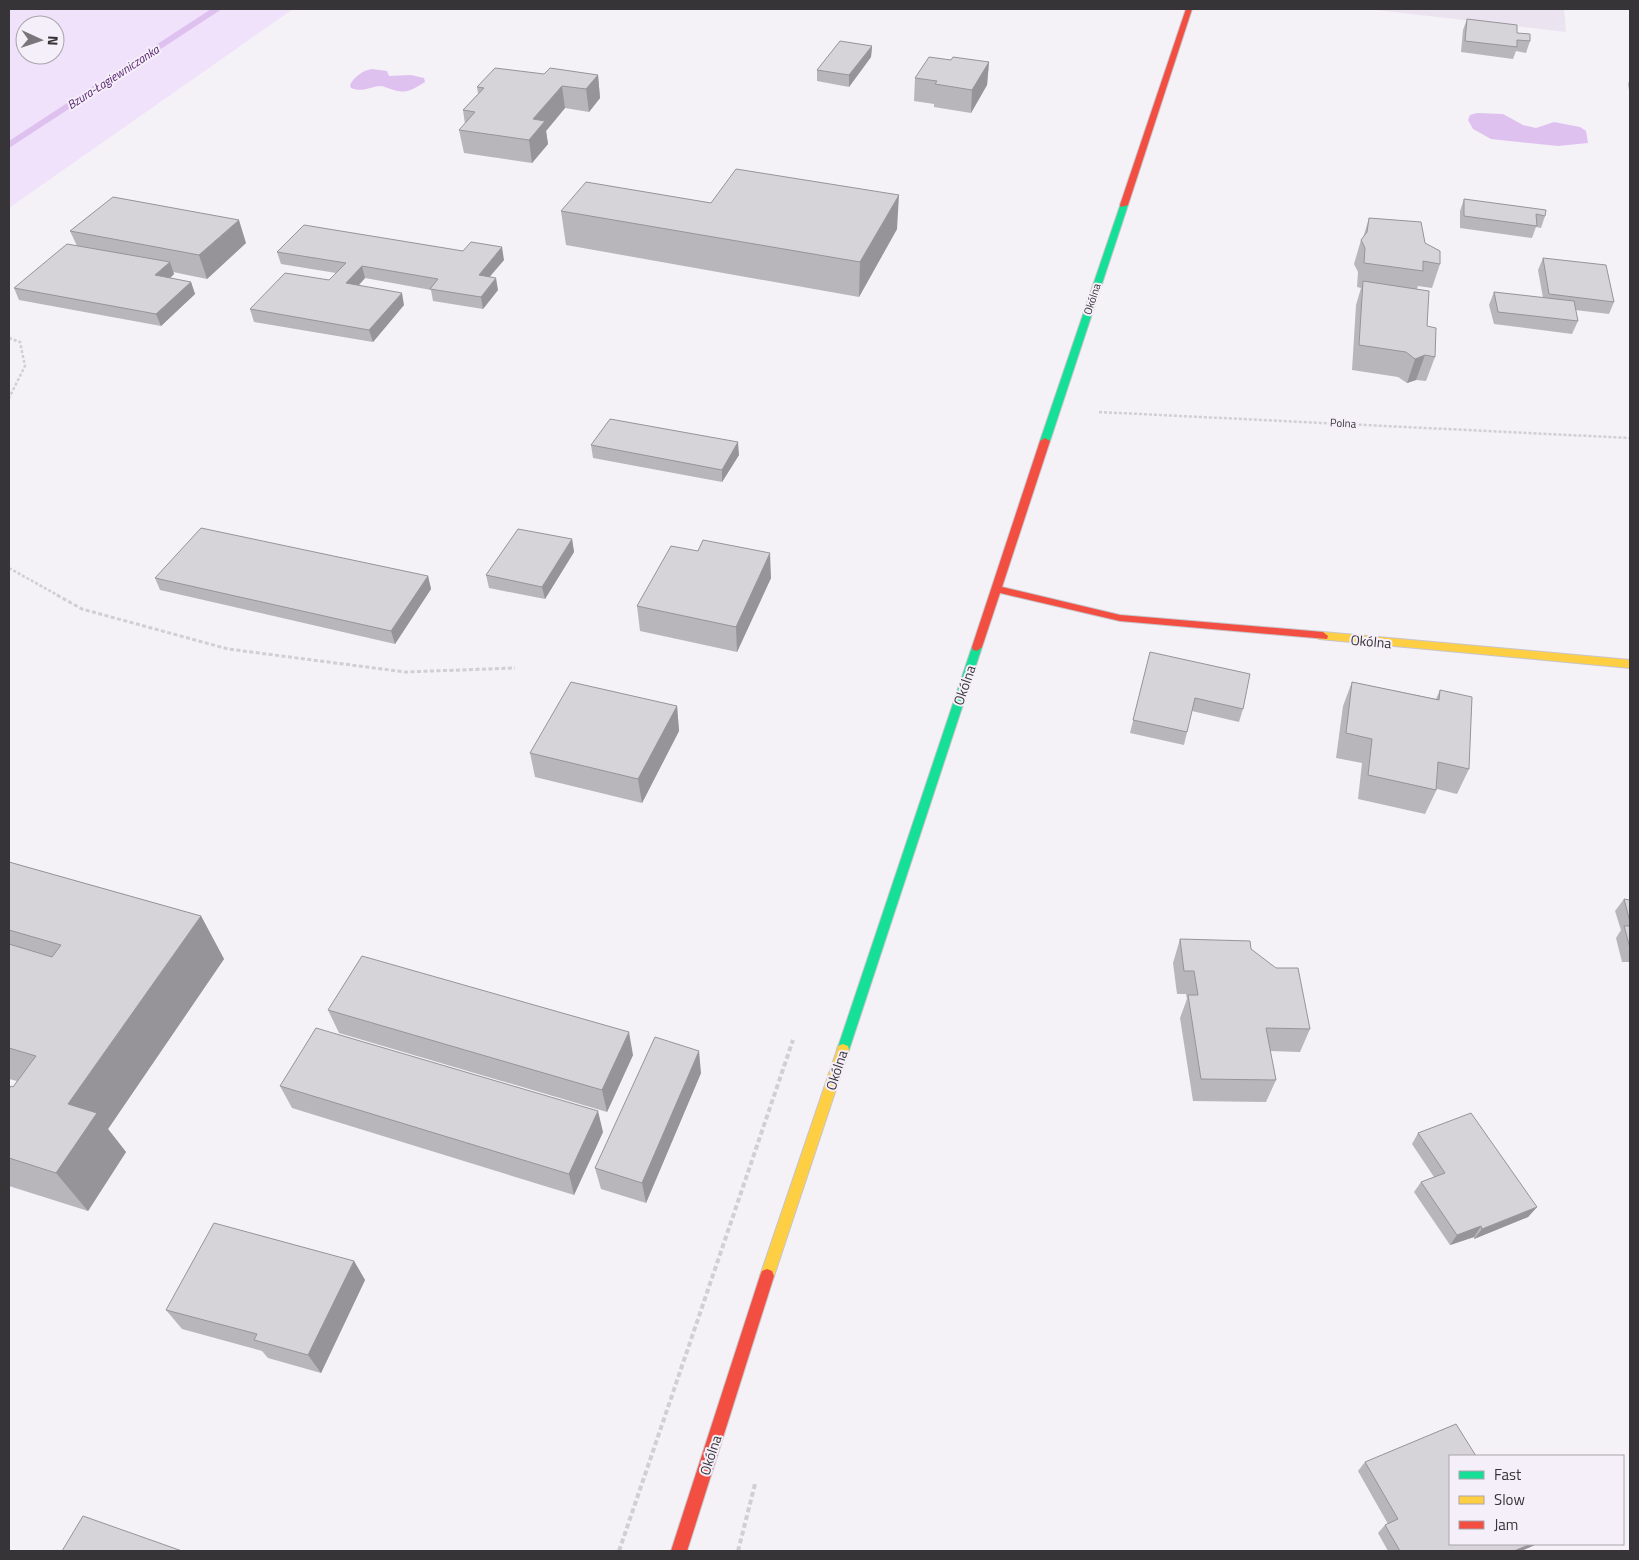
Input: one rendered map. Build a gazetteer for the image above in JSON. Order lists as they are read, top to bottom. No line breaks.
{"streets":{"main road":["Okólna"],"path":["Polna"]},"crossings":[["Okólna","Polna"]],"water":["Bzura-Łagiewniczanka"],"legend":["Fast","Slow","Jam"],"north":"right"}
